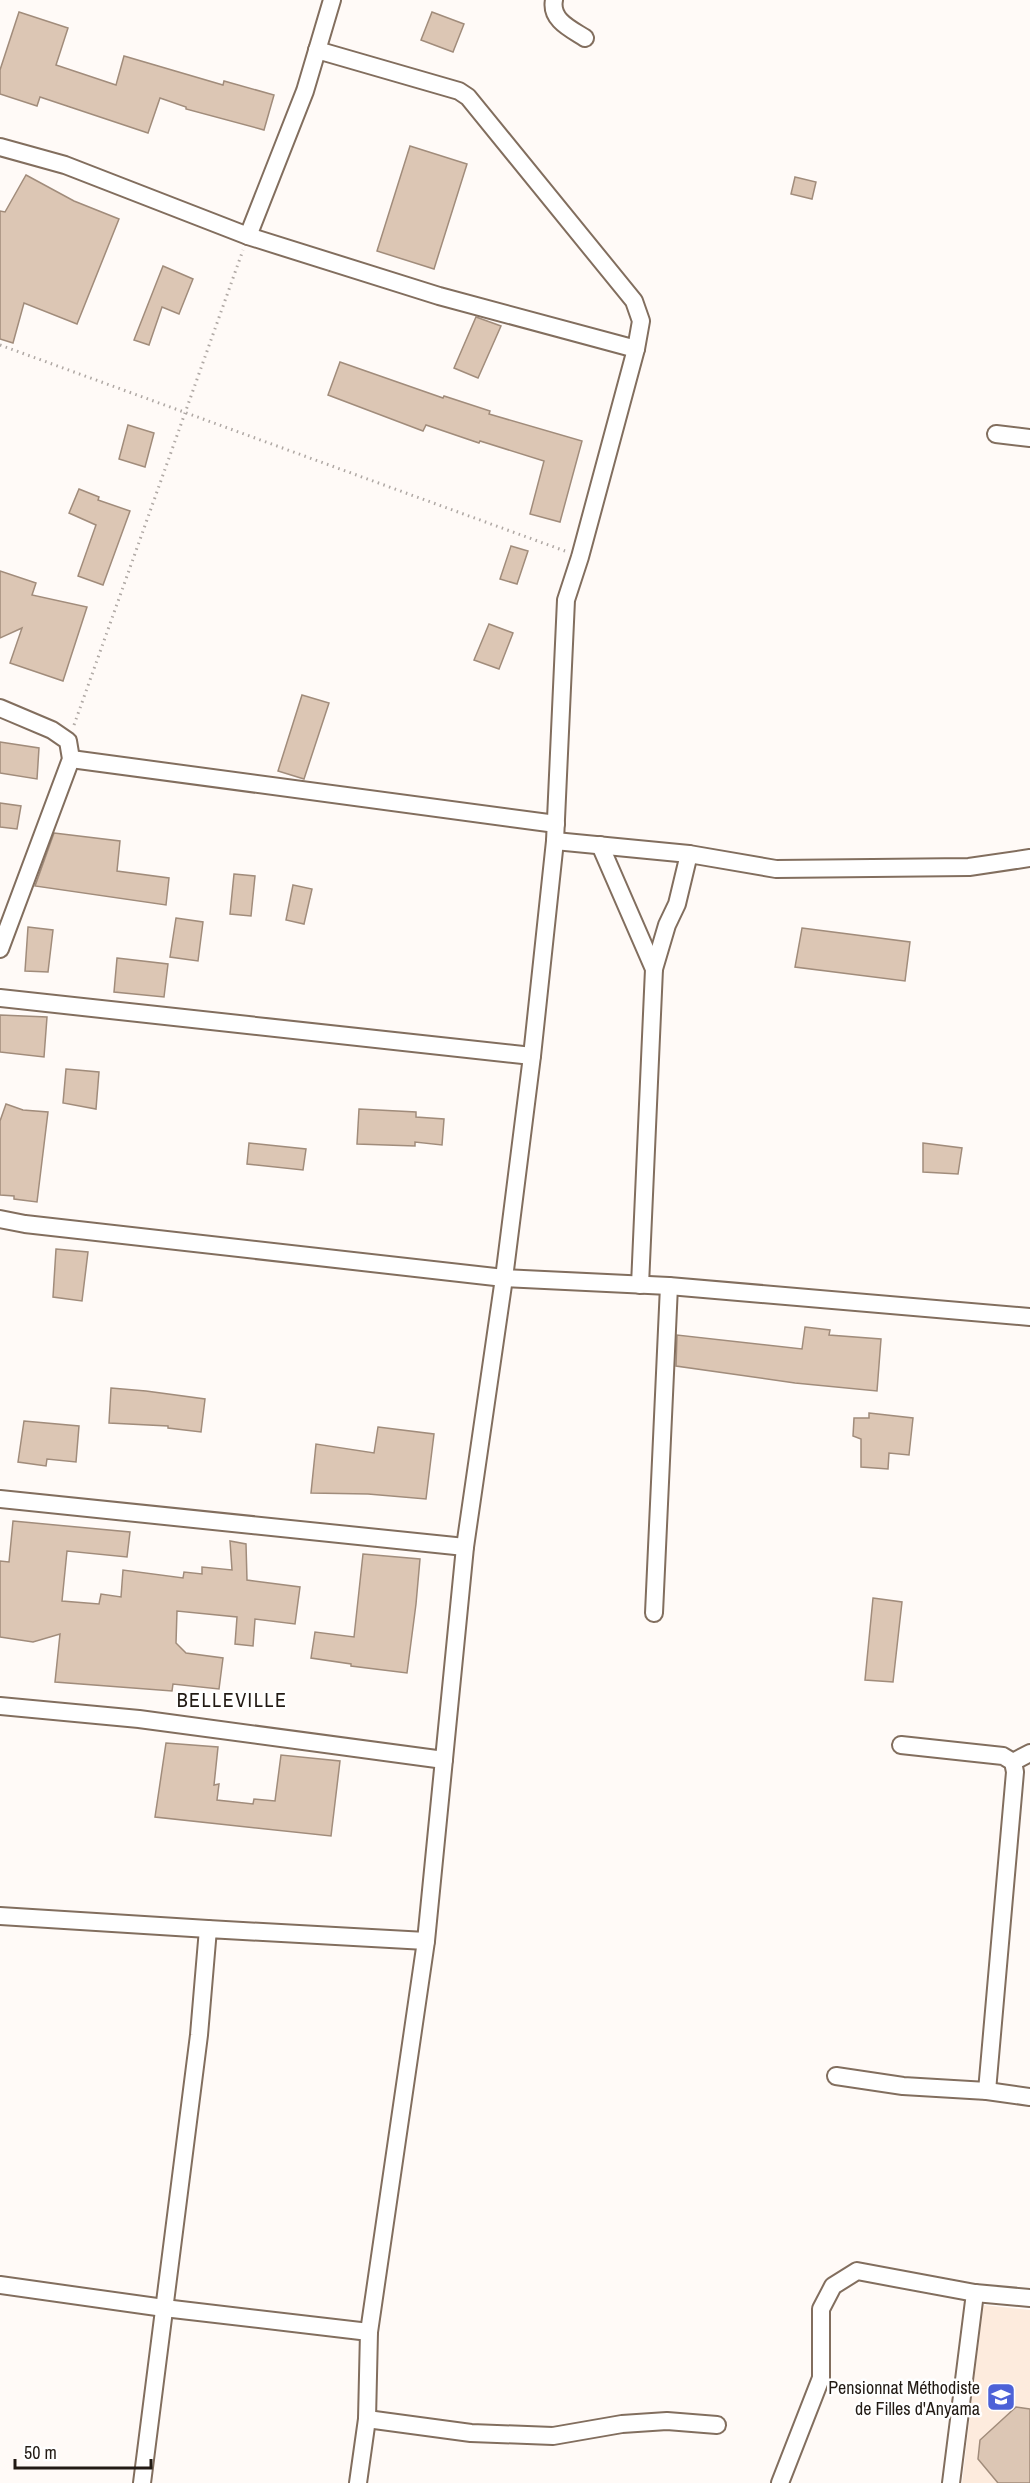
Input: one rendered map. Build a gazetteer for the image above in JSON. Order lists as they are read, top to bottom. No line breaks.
{"districts":["BELLEVILLE"],"places":{"school or university":["Pensionnat Méthodiste de Filles d'Anyama"]},"scale_bar":"50 m"}
